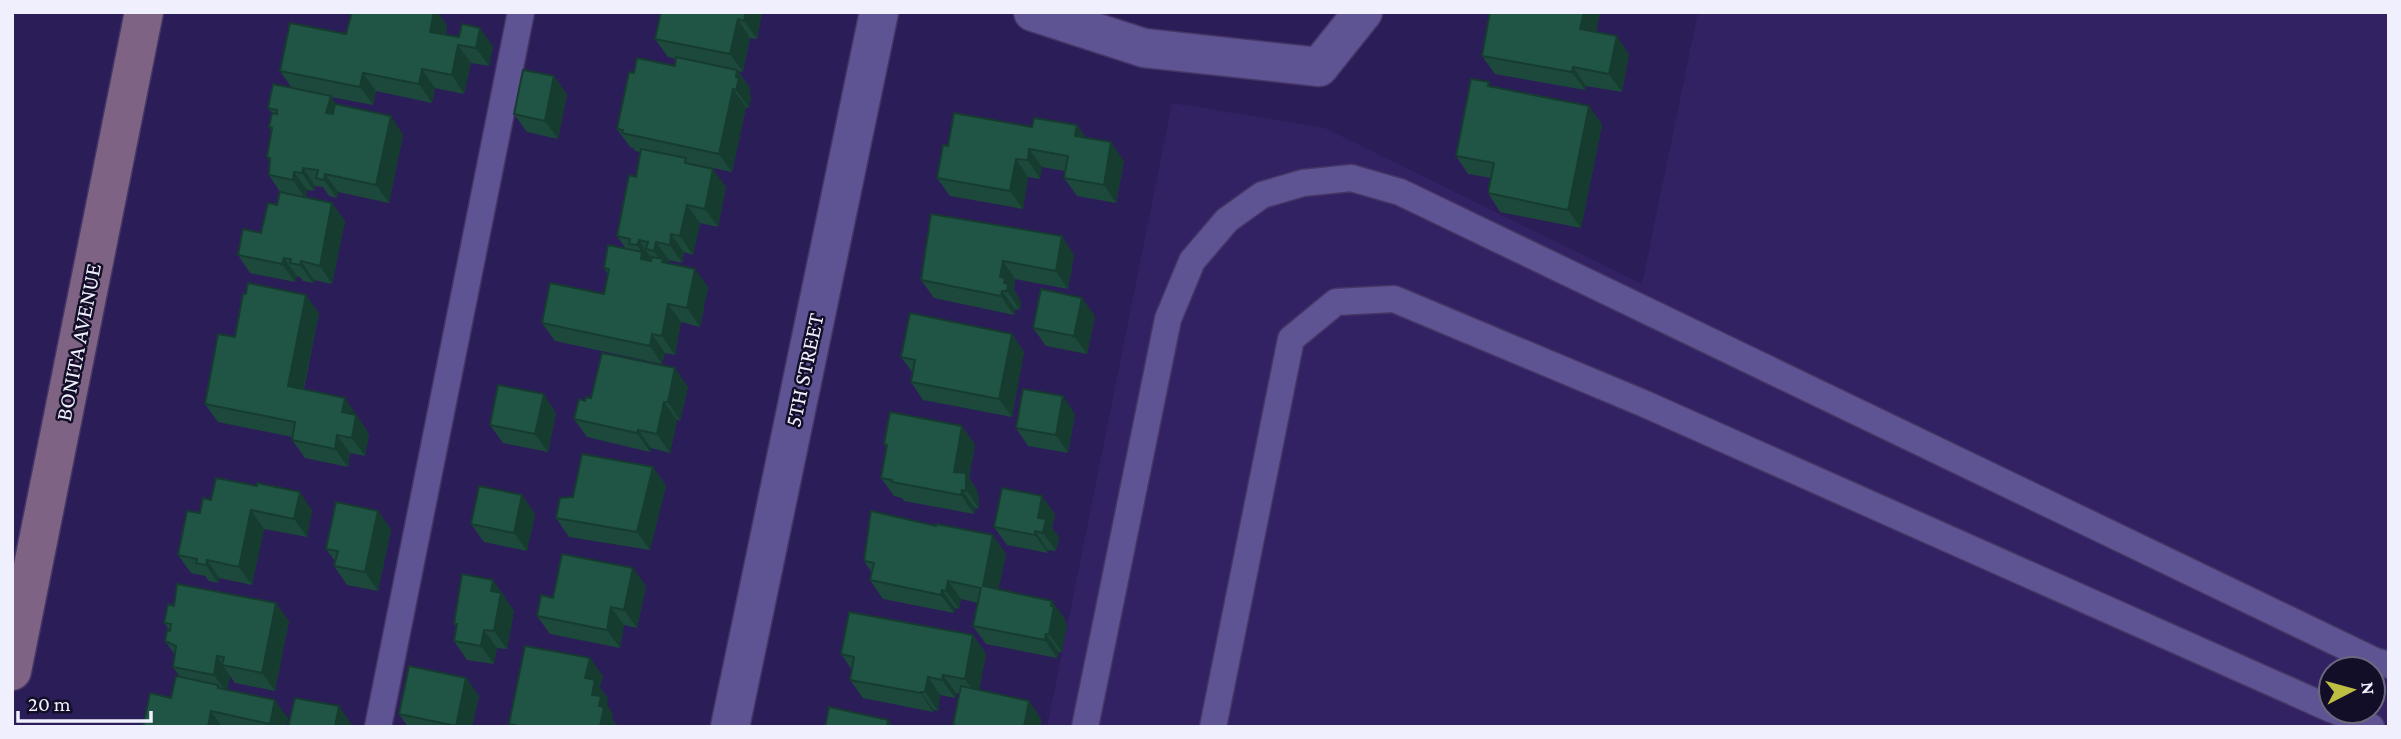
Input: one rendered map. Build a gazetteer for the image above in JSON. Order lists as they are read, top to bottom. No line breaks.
{"streets":{"main road":["BONITA AVENUE"],"street":["5TH STREET"]},"scale_bar":"20 m","north":"right"}
